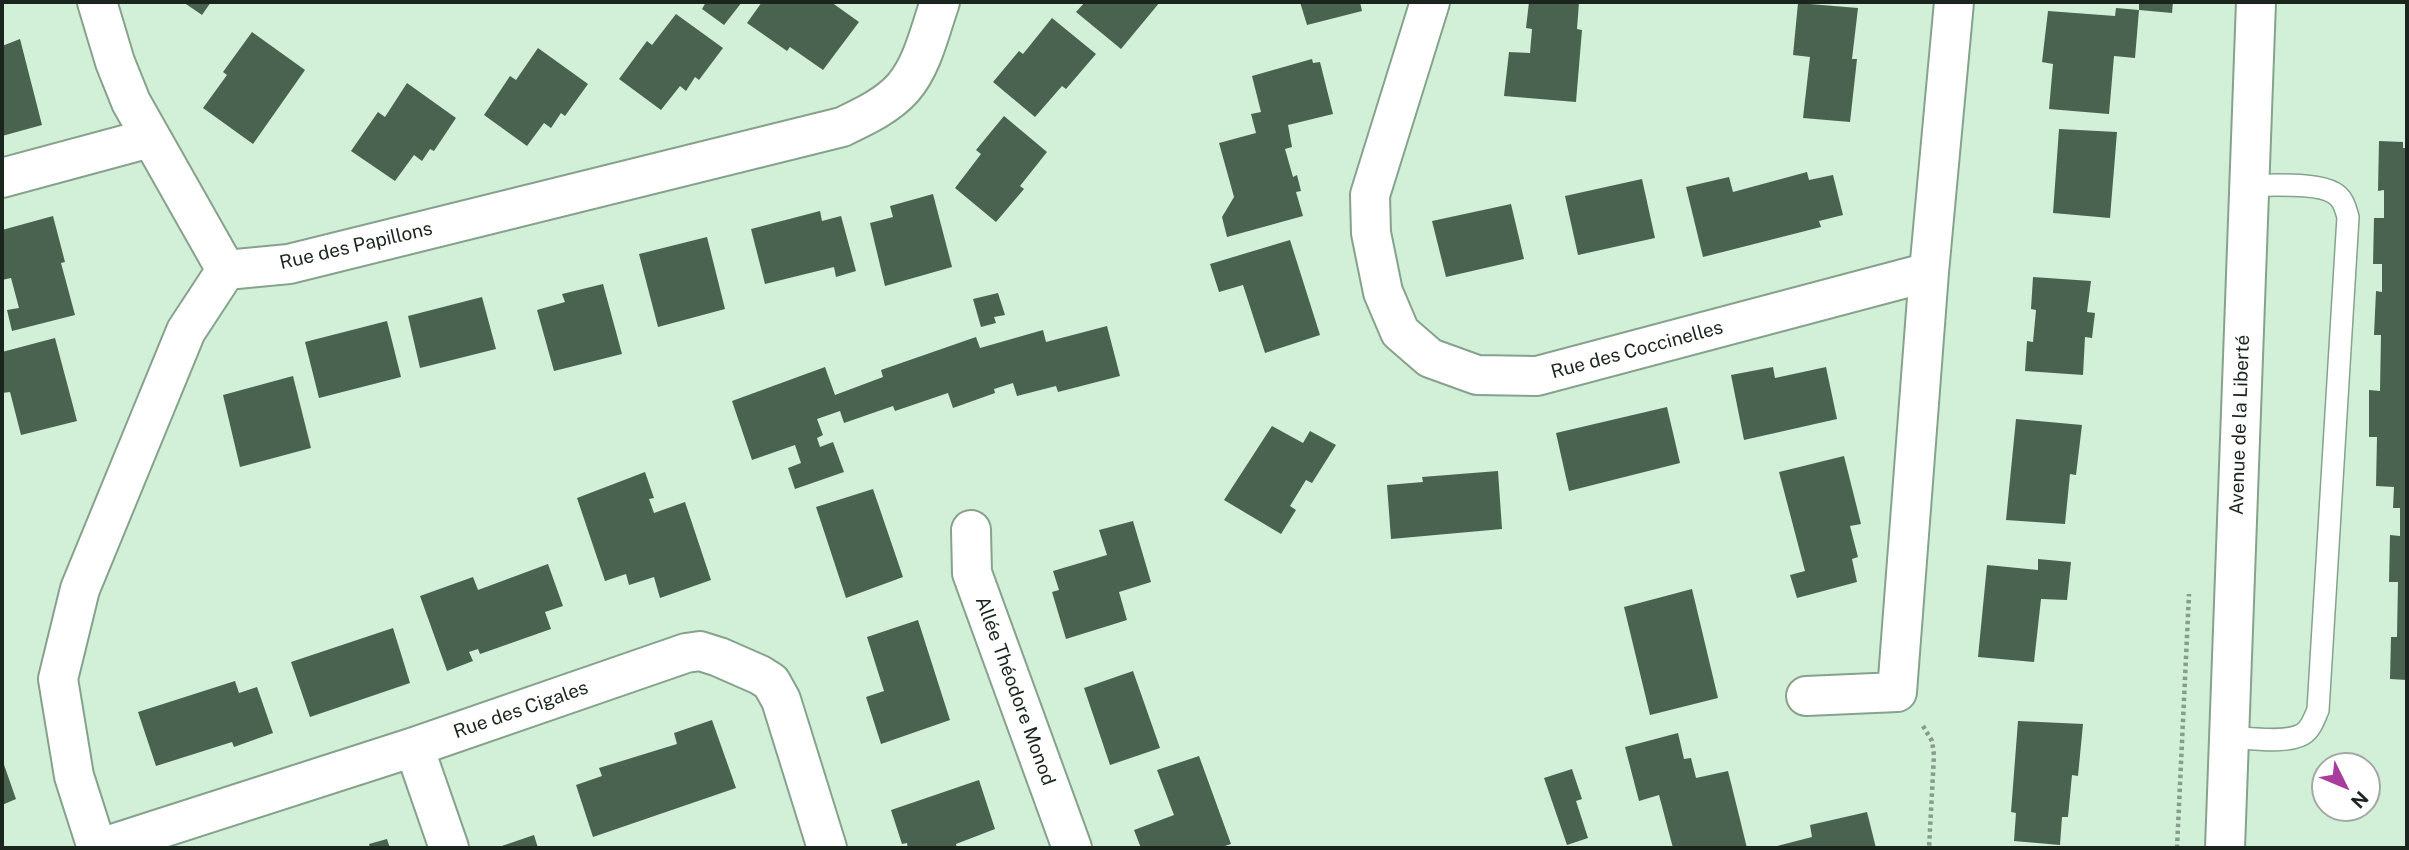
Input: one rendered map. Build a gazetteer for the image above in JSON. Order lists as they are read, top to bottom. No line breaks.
{"streets":{"street":["Rue des Papillons","Rue des Coccinelles","Avenue de la Liberté","Allée Théodore Monod","Rue des Cigales"]},"north":"bottom right"}
